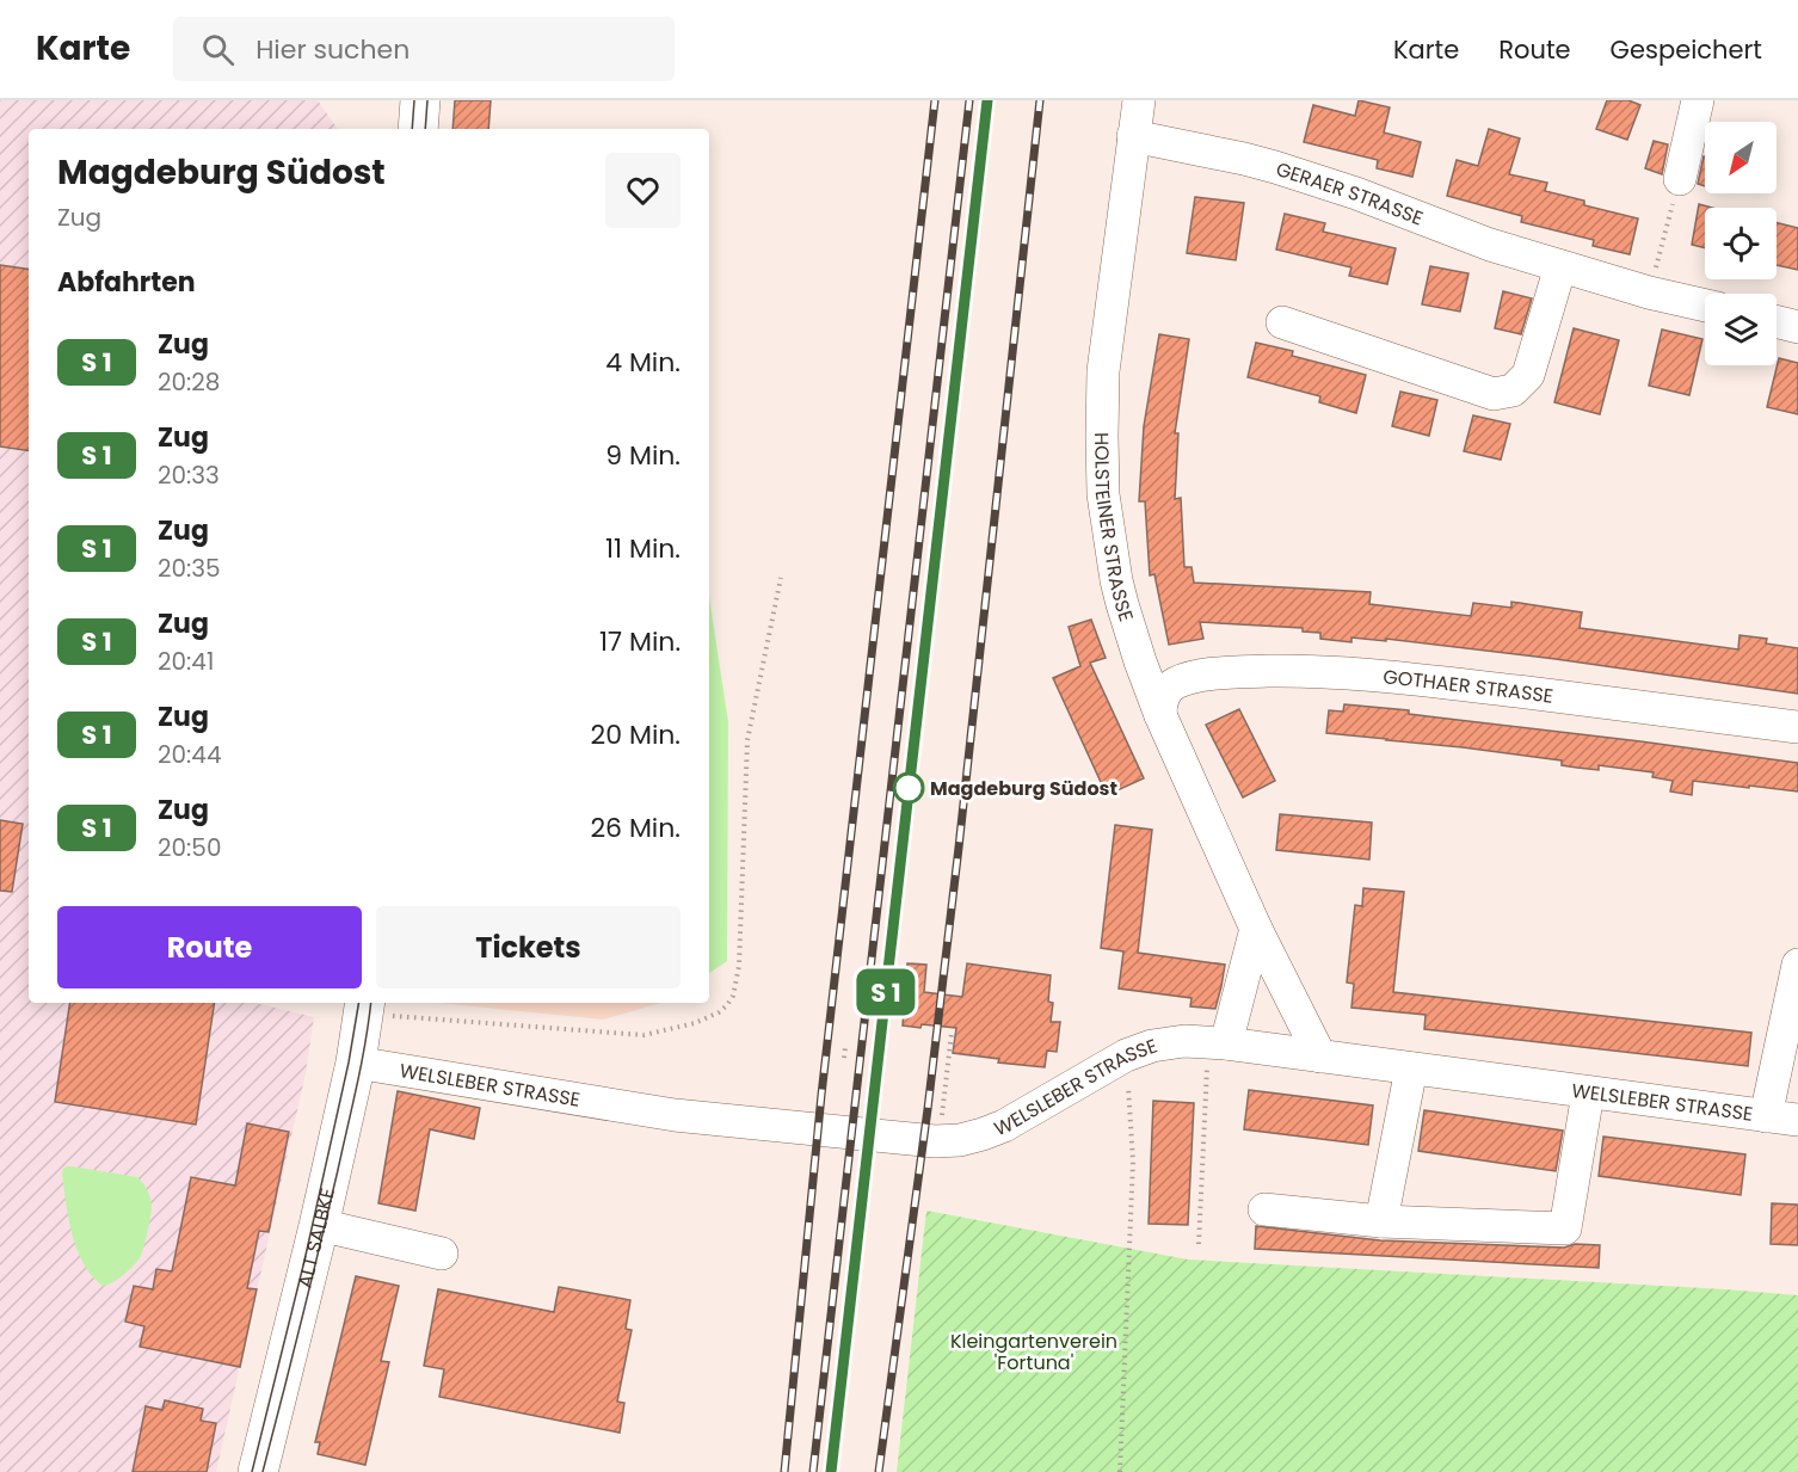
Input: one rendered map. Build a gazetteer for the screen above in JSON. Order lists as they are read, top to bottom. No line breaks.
{"streets":{"main road":["ALT SALBKE"],"street":["GERAER STRASSE","HOLSTEINER STRASSE","GOTHAER STRASSE","WELSLEBER STRASSE"]},"crossings":[["GERAER STRASSE","HOLSTEINER STRASSE"],["HOLSTEINER STRASSE","GOTHAER STRASSE"],["HOLSTEINER STRASSE","WELSLEBER STRASSE"],["WELSLEBER STRASSE","ALT SALBKE"]],"parks":["Kleingartenverein 'Fortuna'"],"places":["Magdeburg Südost"],"north":"bottom left","page":{"header":"Karte","search":"Hier suchen","nav":["Karte","Route","Gespeichert"],"on_map":"S 1","heading":[["Magdeburg Südost","Zug"],"Abfahrten"],"list":[{"mark":"S 1","name":"Zug","note":"20:28","value":"4 Min."},{"mark":"S 1","name":"Zug","note":"20:33","value":"9 Min."},{"mark":"S 1","name":"Zug","note":"20:35","value":"11 Min."},{"mark":"S 1","name":"Zug","note":"20:41","value":"17 Min."},{"mark":"S 1","name":"Zug","note":"20:44","value":"20 Min."},{"mark":"S 1","name":"Zug","note":"20:50","value":"26 Min."}],"buttons":["Route","Tickets"]}}
